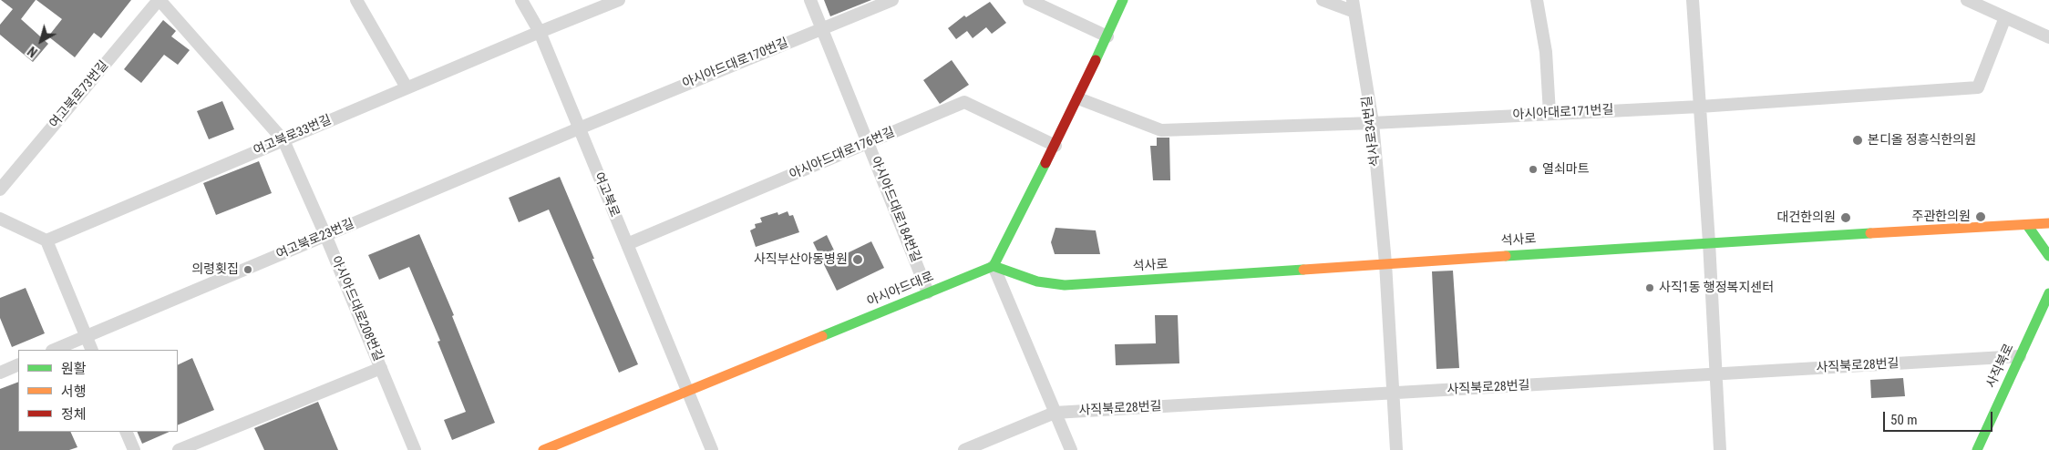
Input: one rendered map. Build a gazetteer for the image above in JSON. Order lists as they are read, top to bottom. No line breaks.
{"streets":{"main road":["석사로","아시아드대로","사직북로"],"street":["아시아드대로170번길","여고북로73번길","아시아대로171번길","석사로34번길","여고북로33번길","아시아드대로176번길","여고북로","아시아드대로184번길","여고북로23번길","아시아드대로208번길","사직북로28번길"]},"crossings":[["아시아드대로170번길","여고북로"],["아시아드대로170번길","아시아드대로184번길"],["아시아드대로170번길","여고북로23번길"],["여고북로73번길","아시아드대로208번길"],["아시아대로171번길","석사로34번길"],["석사로34번길","석사로"],["석사로34번길","사직북로28번길"],["여고북로33번길","여고북로"],["여고북로33번길","아시아드대로208번길"],["아시아드대로176번길","여고북로"],["아시아드대로176번길","아시아드대로184번길"],["여고북로","여고북로23번길"],["여고북로","아시아드대로"],["아시아드대로184번길","아시아드대로"],["여고북로23번길","아시아드대로208번길"],["석사로","아시아드대로"],["사직북로28번길","사직북로"]],"places":["본디올 정흥식한의원","열쇠마트","주관한의원","대건한의원","사직부산아동병원","의령횟집","사직1동 행정복지센터"],"legend":["원활","서행","정체"],"scale_bar":"50 m","north":"bottom left"}
